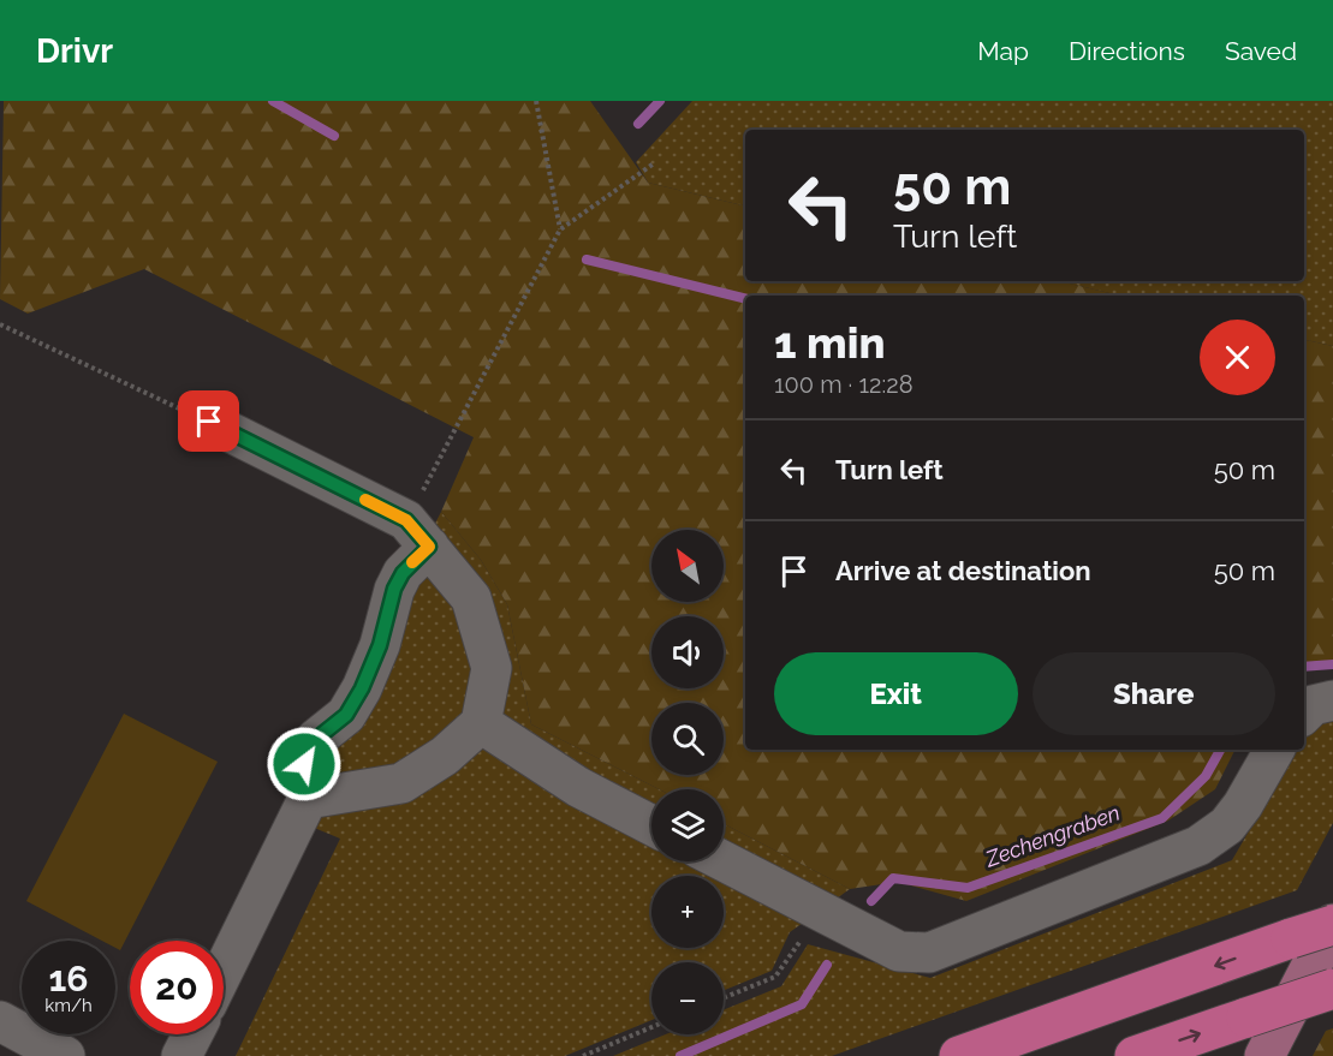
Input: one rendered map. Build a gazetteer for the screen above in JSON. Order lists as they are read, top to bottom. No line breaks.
{"water":["Zechengraben"],"north":"top left","page":{"header":"Drivr","nav":["Map","Directions","Saved"],"turn":["50 m","Turn left"],"heading":["1 min","100 m · 12:28"],"list":[{"name":"Turn left","value":"50 m"},{"name":"Arrive at destination","value":"50 m"}],"map_buttons":["+","−"],"buttons":["Exit","Share"],"speed":"16 km/h","limit":"20"}}
